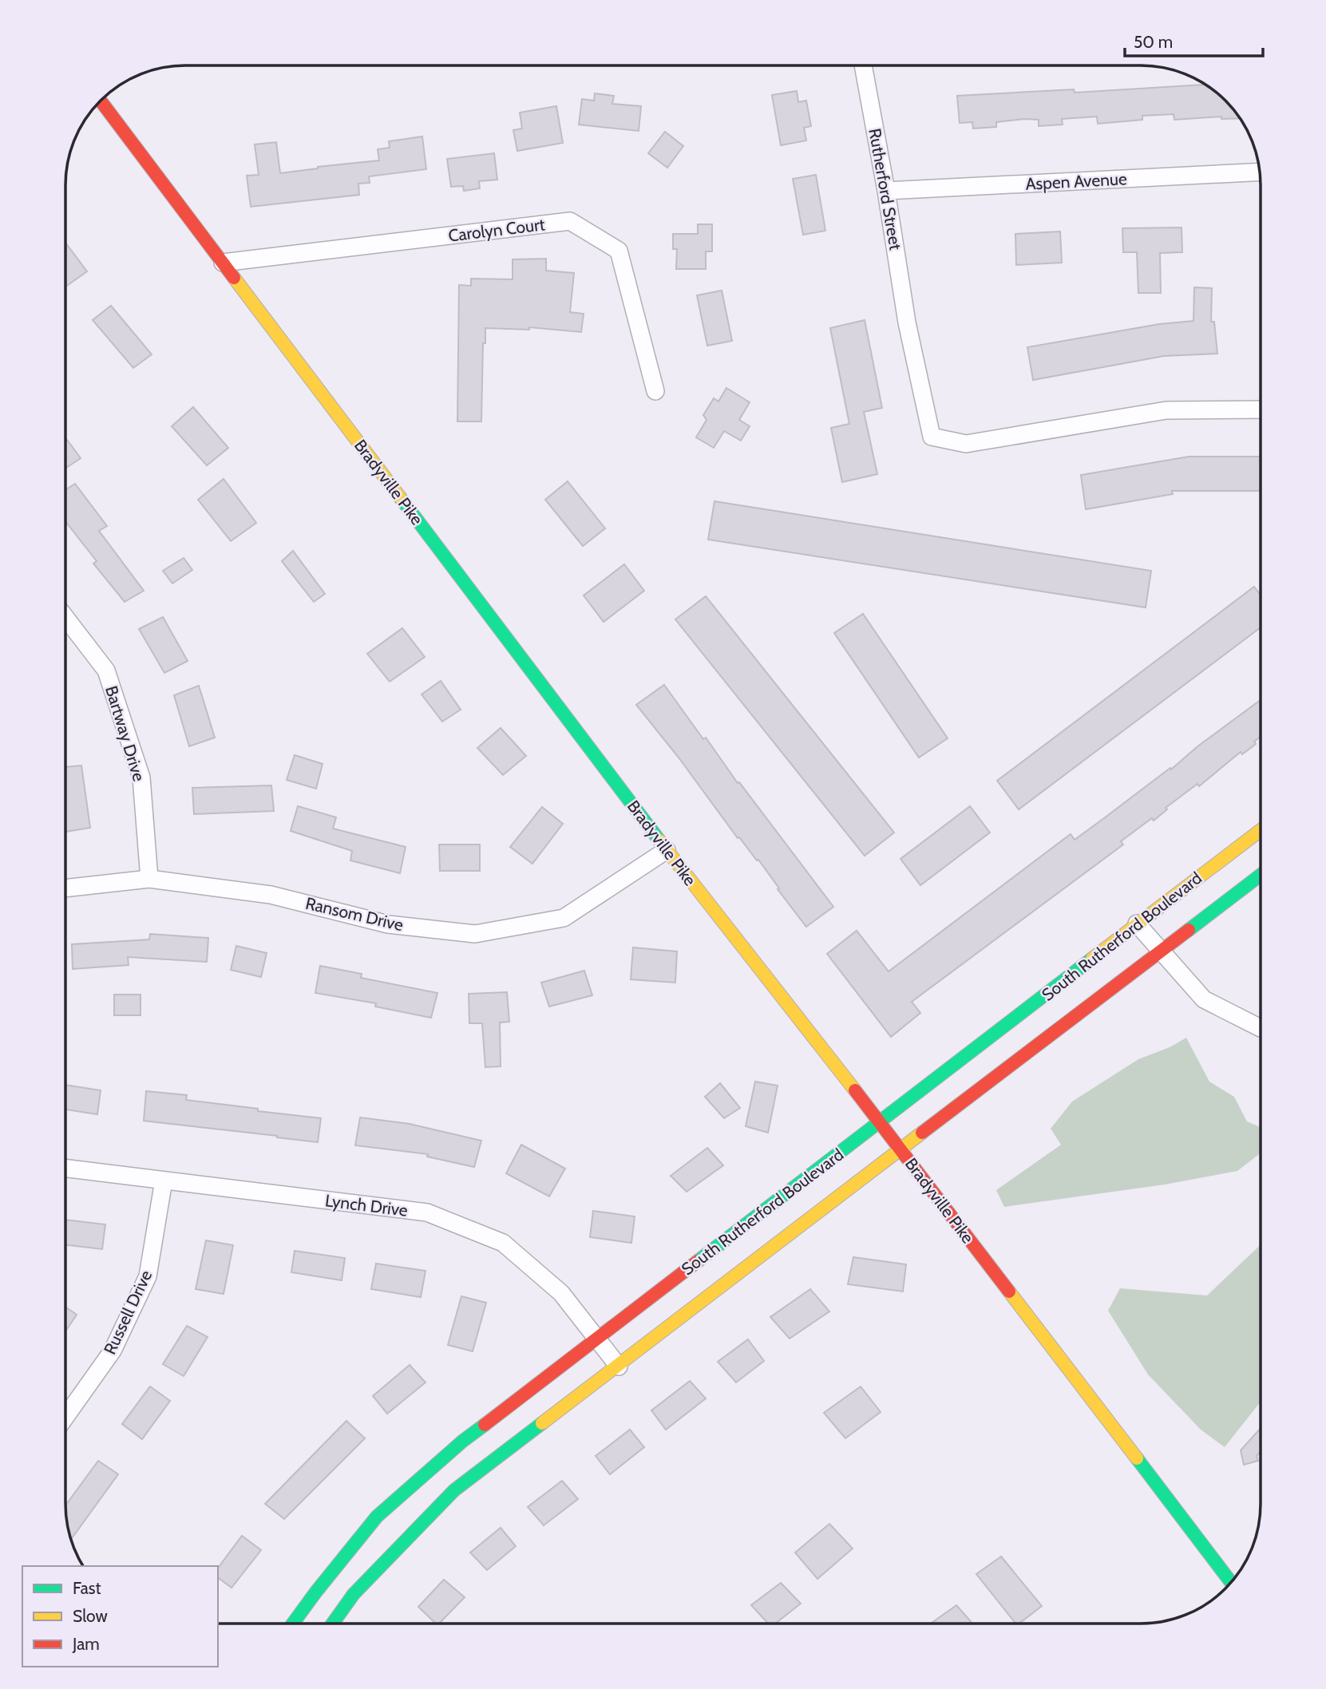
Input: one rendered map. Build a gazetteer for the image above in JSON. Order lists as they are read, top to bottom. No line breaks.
{"streets":{"main road":["Bradyville Pike","South Rutherford Boulevard"],"street":["Aspen Avenue","Rutherford Street","Carolyn Court","Bartway Drive","Ransom Drive","Lynch Drive","Russell Drive"]},"crossings":[["Aspen Avenue","Rutherford Street"],["Carolyn Court","Bradyville Pike"],["Bradyville Pike","Ransom Drive"],["Bradyville Pike","South Rutherford Boulevard"],["Bartway Drive","Ransom Drive"],["South Rutherford Boulevard","Lynch Drive"],["Lynch Drive","Russell Drive"]],"legend":["Fast","Slow","Jam"],"scale_bar":"50 m"}
